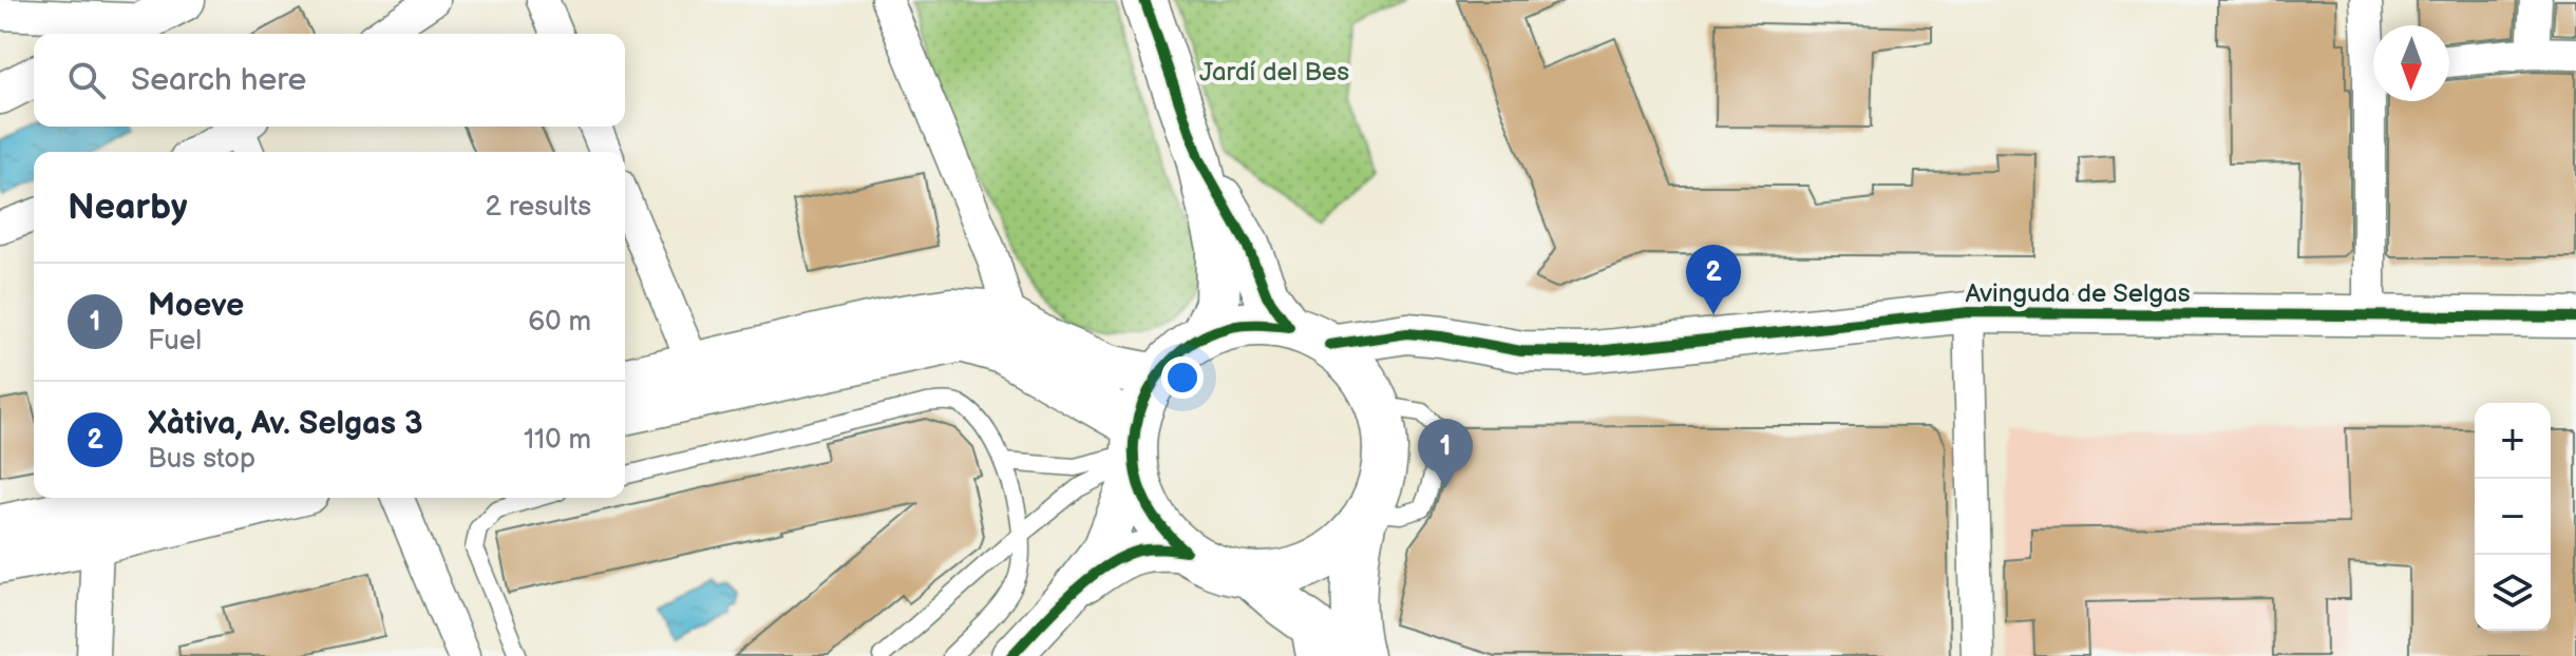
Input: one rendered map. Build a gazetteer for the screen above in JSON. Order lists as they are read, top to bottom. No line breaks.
{"streets":{"street":["Avinguda de Selgas"]},"parks":["Jardí del Bes"],"north":"bottom","page":{"search":"Search here","heading":["Nearby","2 results"],"pins":["2","1"],"list":[{"mark":"1","name":"Moeve","note":"Fuel","value":"60 m"},{"mark":"2","name":"Xàtiva, Av. Selgas 3","note":"Bus stop","value":"110 m"}],"map_buttons":["+","−"]}}
